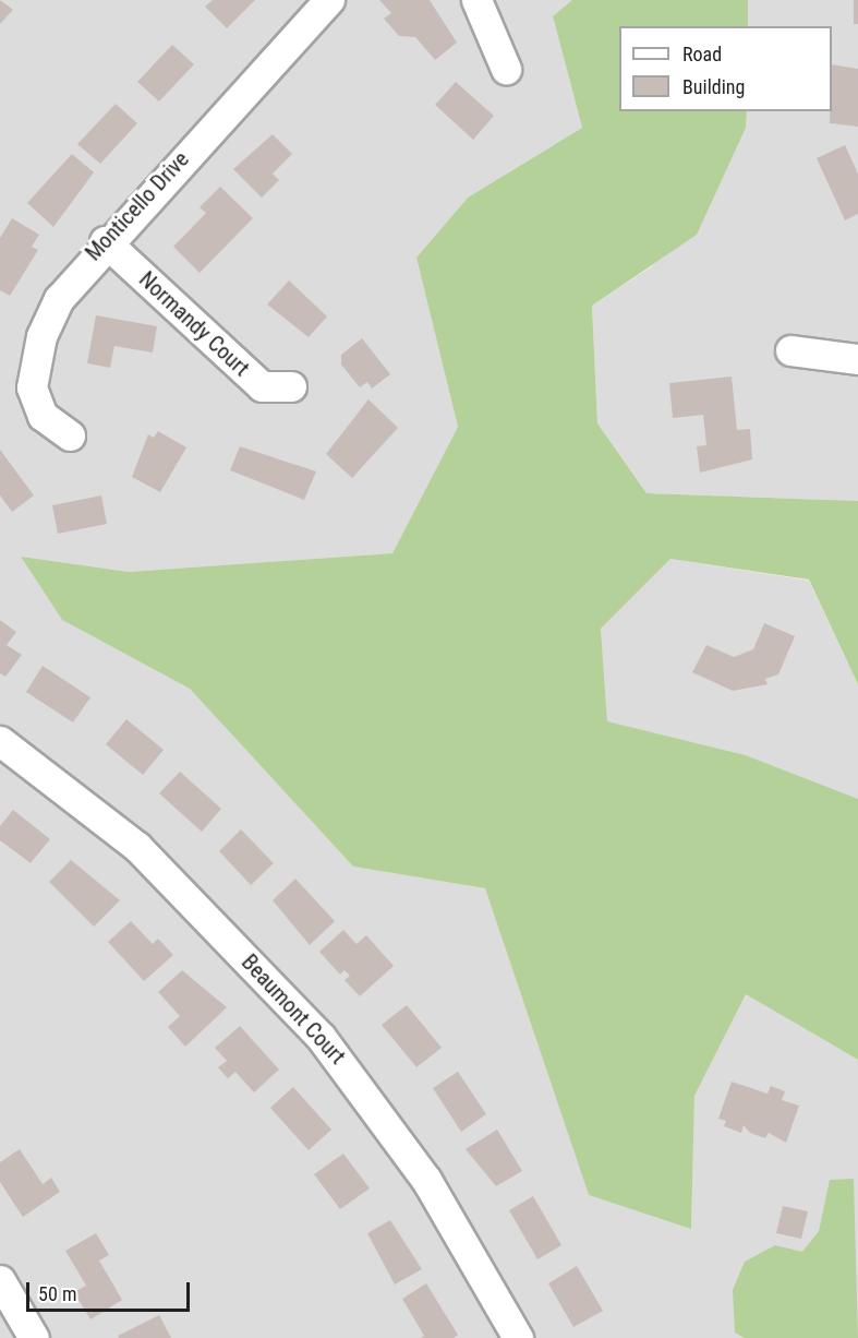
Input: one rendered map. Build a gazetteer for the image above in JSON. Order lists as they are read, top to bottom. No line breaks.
{"streets":{"street":["Monticello Drive","Normandy Court","Beaumont Court"]},"crossings":[["Monticello Drive","Normandy Court"]],"legend":["Road","Building"],"scale_bar":"50 m"}
